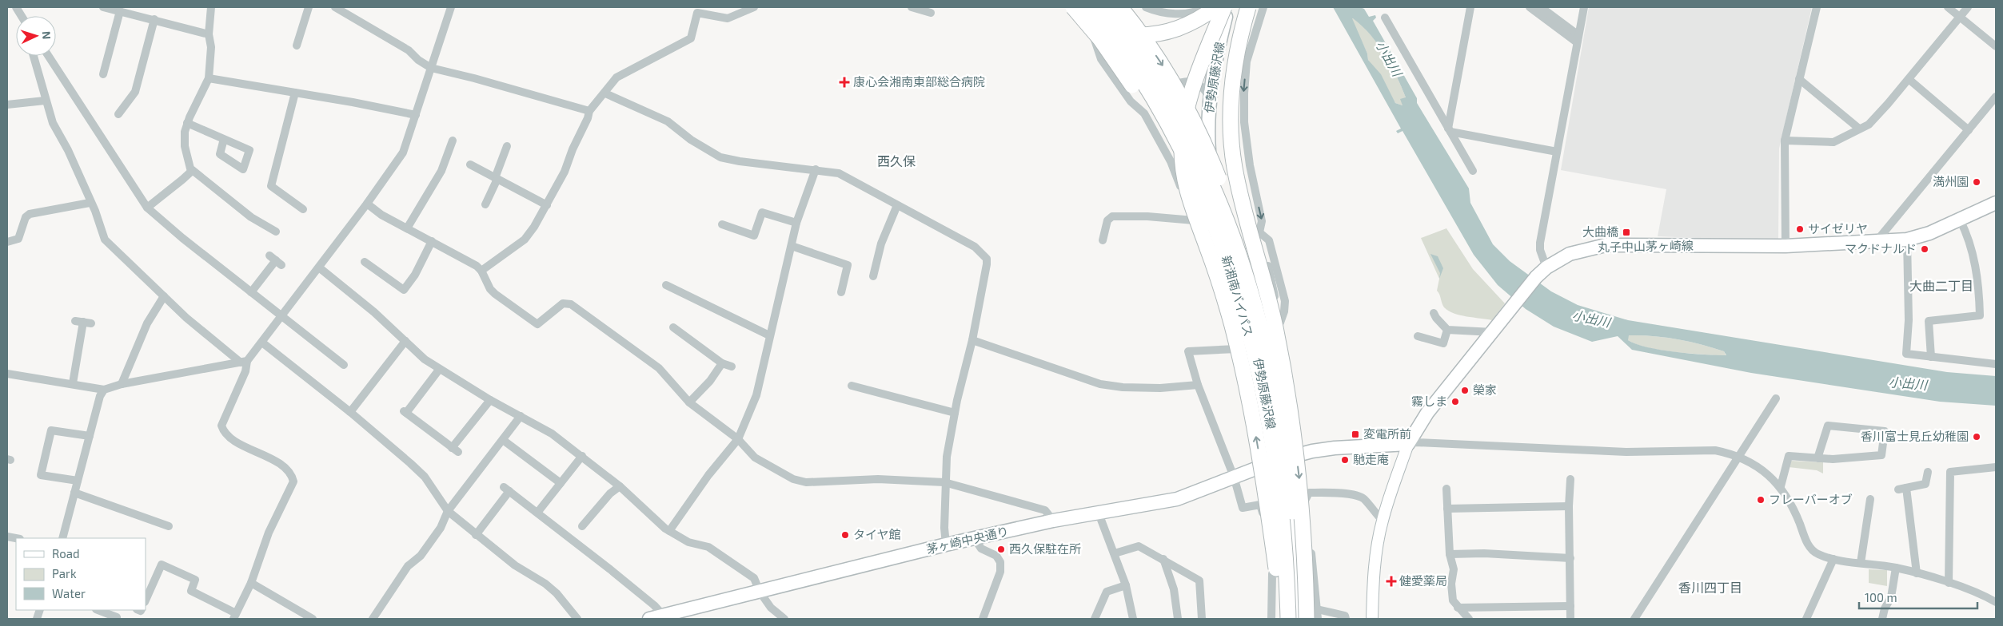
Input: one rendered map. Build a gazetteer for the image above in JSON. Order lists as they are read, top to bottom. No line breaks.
{"streets":{"highway":["新湘南バイパス"],"main road":["伊勢原藤沢線","丸子中山茅ヶ崎線","茅ヶ崎中央通り"]},"crossings":[["伊勢原藤沢線","新湘南バイパス"],["伊勢原藤沢線","茅ヶ崎中央通り"]],"districts":["西久保","大曲二丁目","香川四丁目"],"water":["小出川"],"places":{"health":["康心会湘南東部総合病院","健愛薬局"],"other":["満州園","サイゼリヤ","マクドナルド","榮家","霧しま","香川富士見丘幼稚園","馳走庵","フレーバーオブ","タイヤ館","西久保駐在所"],"transit":["大曲橋","変電所前"]},"legend":["Road","Park","Water"],"scale_bar":"100 m","north":"right"}
